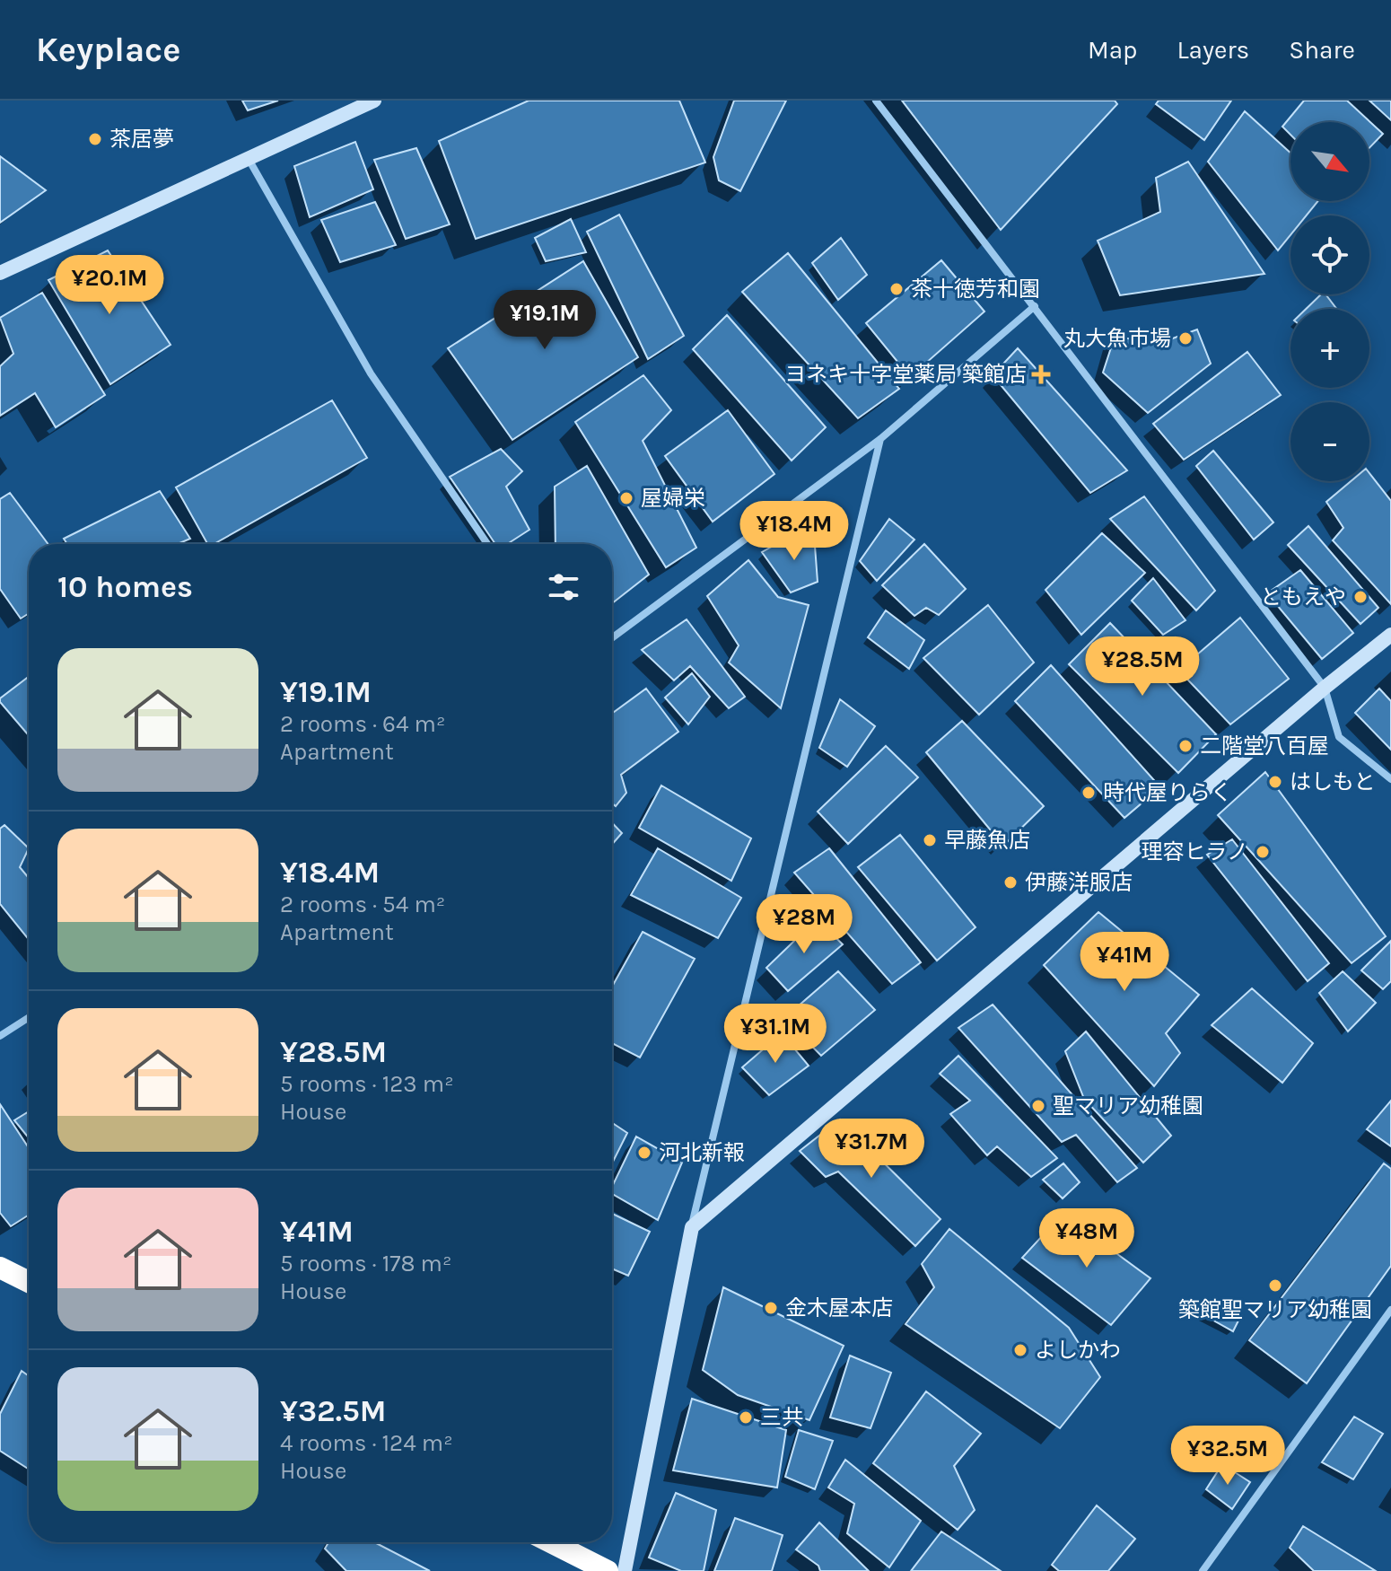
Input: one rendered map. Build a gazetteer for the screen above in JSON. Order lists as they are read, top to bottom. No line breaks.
{"places":{"other":["茶居夢","茶十徳芳和園","丸大魚市場","屋婦栄","ともえや","二階堂八百屋","はしもと","時代屋りらく","早藤魚店","理容ヒラノ","伊藤洋服店","聖マリア幼稚園","河北新報","築館聖マリア幼稚園","金木屋本店","よしかわ","三共"],"health":["ヨネキ十字堂薬局 築館店"]},"north":"bottom right","page":{"header":"Keyplace","nav":["Map","Layers","Share"],"map_buttons":["+","−"],"price":["¥20.1M","¥19.1M","¥18.4M","¥28.5M","¥28M","¥41M","¥31.1M","¥31.7M","¥48M","¥32.5M"],"heading":"10 homes","list":[{"name":"¥19.1M","note":"2 rooms · 64 m² · Apartment"},{"name":"¥18.4M","note":"2 rooms · 54 m² · Apartment"},{"name":"¥28.5M","note":"5 rooms · 123 m² · House"},{"name":"¥41M","note":"5 rooms · 178 m² · House"},{"name":"¥32.5M","note":"4 rooms · 124 m² · House"}]}}
